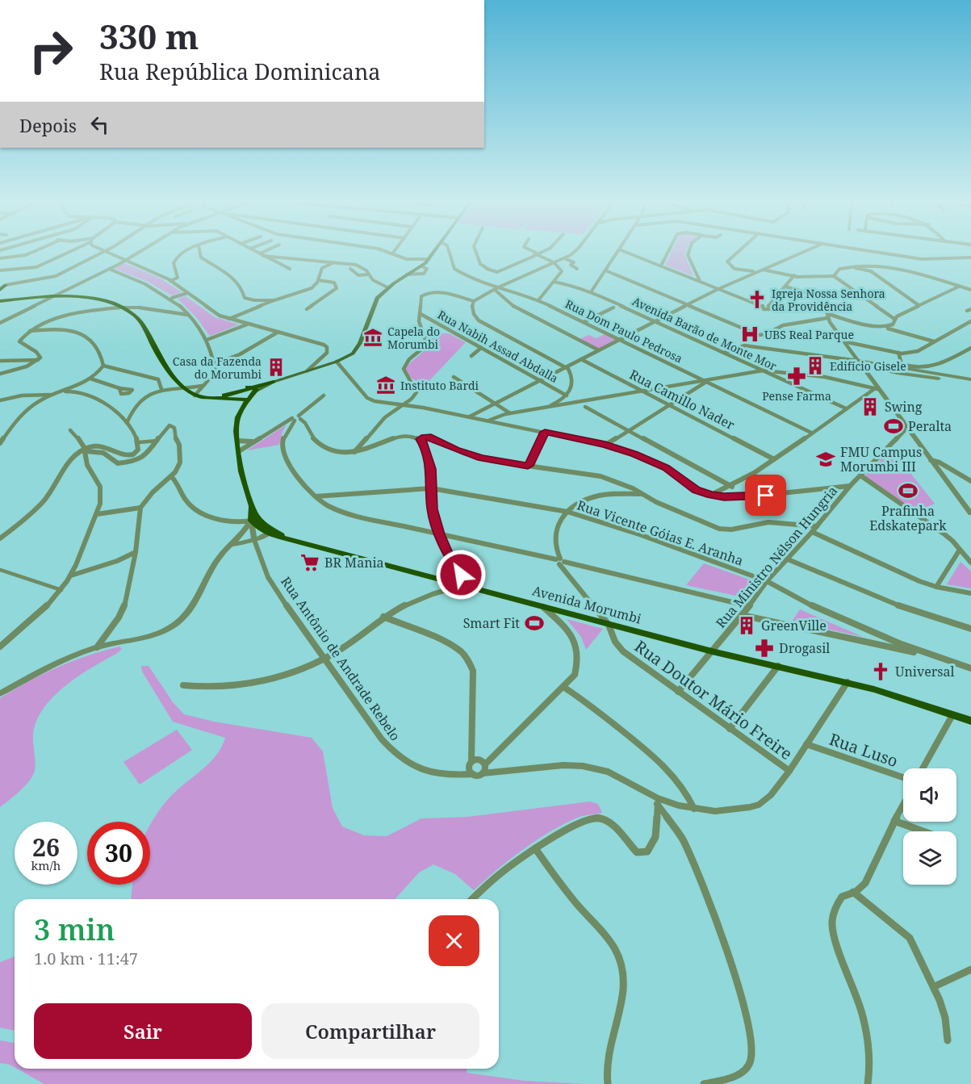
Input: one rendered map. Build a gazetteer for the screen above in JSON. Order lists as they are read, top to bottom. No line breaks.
{"streets":{"main road":["Avenida Morumbi"],"street":["Rua Dom Paulo Pedrosa","Avenida Barão de Monte Mor","Rua Nabih Assad Abdalla","Rua Camillo Nader","Rua Vicente Góias E. Aranha","Rua Ministro Nélson Hungria","Rua Antônio de Andrade Rebelo","Rua Doutor Mário Freire","Rua Luso"]},"crossings":[["Rua Vicente Góias E. Aranha","Rua Ministro Nélson Hungria"],["Rua Ministro Nélson Hungria","Avenida Morumbi"],["Rua Ministro Nélson Hungria","Rua Doutor Mário Freire"],["Avenida Morumbi","Rua Antônio de Andrade Rebelo"],["Avenida Morumbi","Rua Doutor Mário Freire"],["Rua Antônio de Andrade Rebelo","Rua Doutor Mário Freire"],["Rua Antônio de Andrade Rebelo","Rua Luso"]],"places":{"church":["Igreja Nossa Senhora da Providência","Universal"],"hospital":["UBS Real Parque"],"museum":["Capela do Morumbi","Instituto Bardi"],"building":["Edifício Gisele","Casa da Fazenda do Morumbi","Swing","GreenVille"],"pharmacy":["Pense Farma","Drogasil"],"sports":["Peralta","Prafinha Edskatepark","Smart Fit"],"school or university":["FMU Campus Morumbi III"],"supermarket":["BR Mania"]},"page":{"turn":["330 m","Rua República Dominicana"],"then":"Depois","speed":"26 km/h","limit":"30","heading":["3 min","1.0 km · 11:47"],"buttons":["Sair","Compartilhar"]}}
